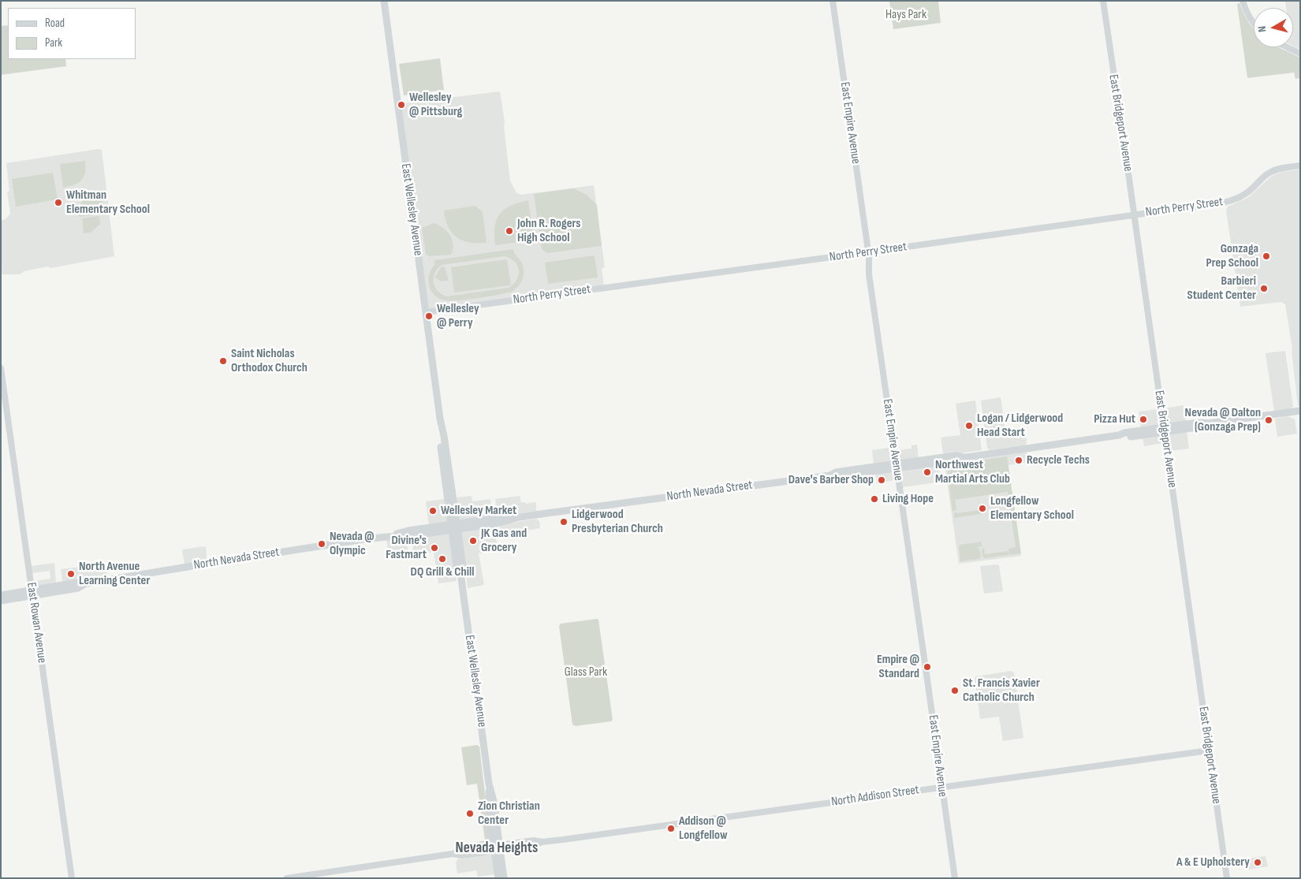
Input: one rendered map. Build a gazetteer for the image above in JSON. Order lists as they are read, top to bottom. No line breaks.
{"streets":{"main road":["East Wellesley Avenue","North Nevada Street"],"street":["East Empire Avenue","East Bridgeport Avenue","North Perry Street","East Rowan Avenue","North Addison Street"]},"crossings":[["East Empire Avenue","North Perry Street"],["East Empire Avenue","North Nevada Street"],["East Empire Avenue","North Addison Street"],["East Bridgeport Avenue","North Perry Street"],["East Bridgeport Avenue","North Nevada Street"],["East Bridgeport Avenue","North Addison Street"],["North Perry Street","East Wellesley Avenue"],["East Wellesley Avenue","North Nevada Street"],["East Wellesley Avenue","North Addison Street"],["North Nevada Street","East Rowan Avenue"]],"districts":["Nevada Heights"],"parks":["Hays Park","Glass Park"],"places":["Wellesley @ Pittsburg","Whitman Elementary School","John R. Rogers High School","Gonzaga Prep School","Barbieri Student Center","Wellesley @ Perry","Saint Nicholas Orthodox Church","Pizza Hut","Nevada @ Dalton (Gonzaga Prep)","Logan / Lidgerwood Head Start","Recycle Techs","Northwest Martial Arts Club","Dave's Barber Shop","Living Hope","Longfellow Elementary School","Wellesley Market","Lidgerwood Presbyterian Church","JK Gas and Grocery","Nevada @ Olympic","Divine's Fastmart","DQ Grill & Chill","North Avenue Learning Center","Empire @ Standard","St. Francis Xavier Catholic Church","Zion Christian Center","Addison @ Longfellow","A & E Upholstery"],"legend":["Road","Park"],"north":"left"}
